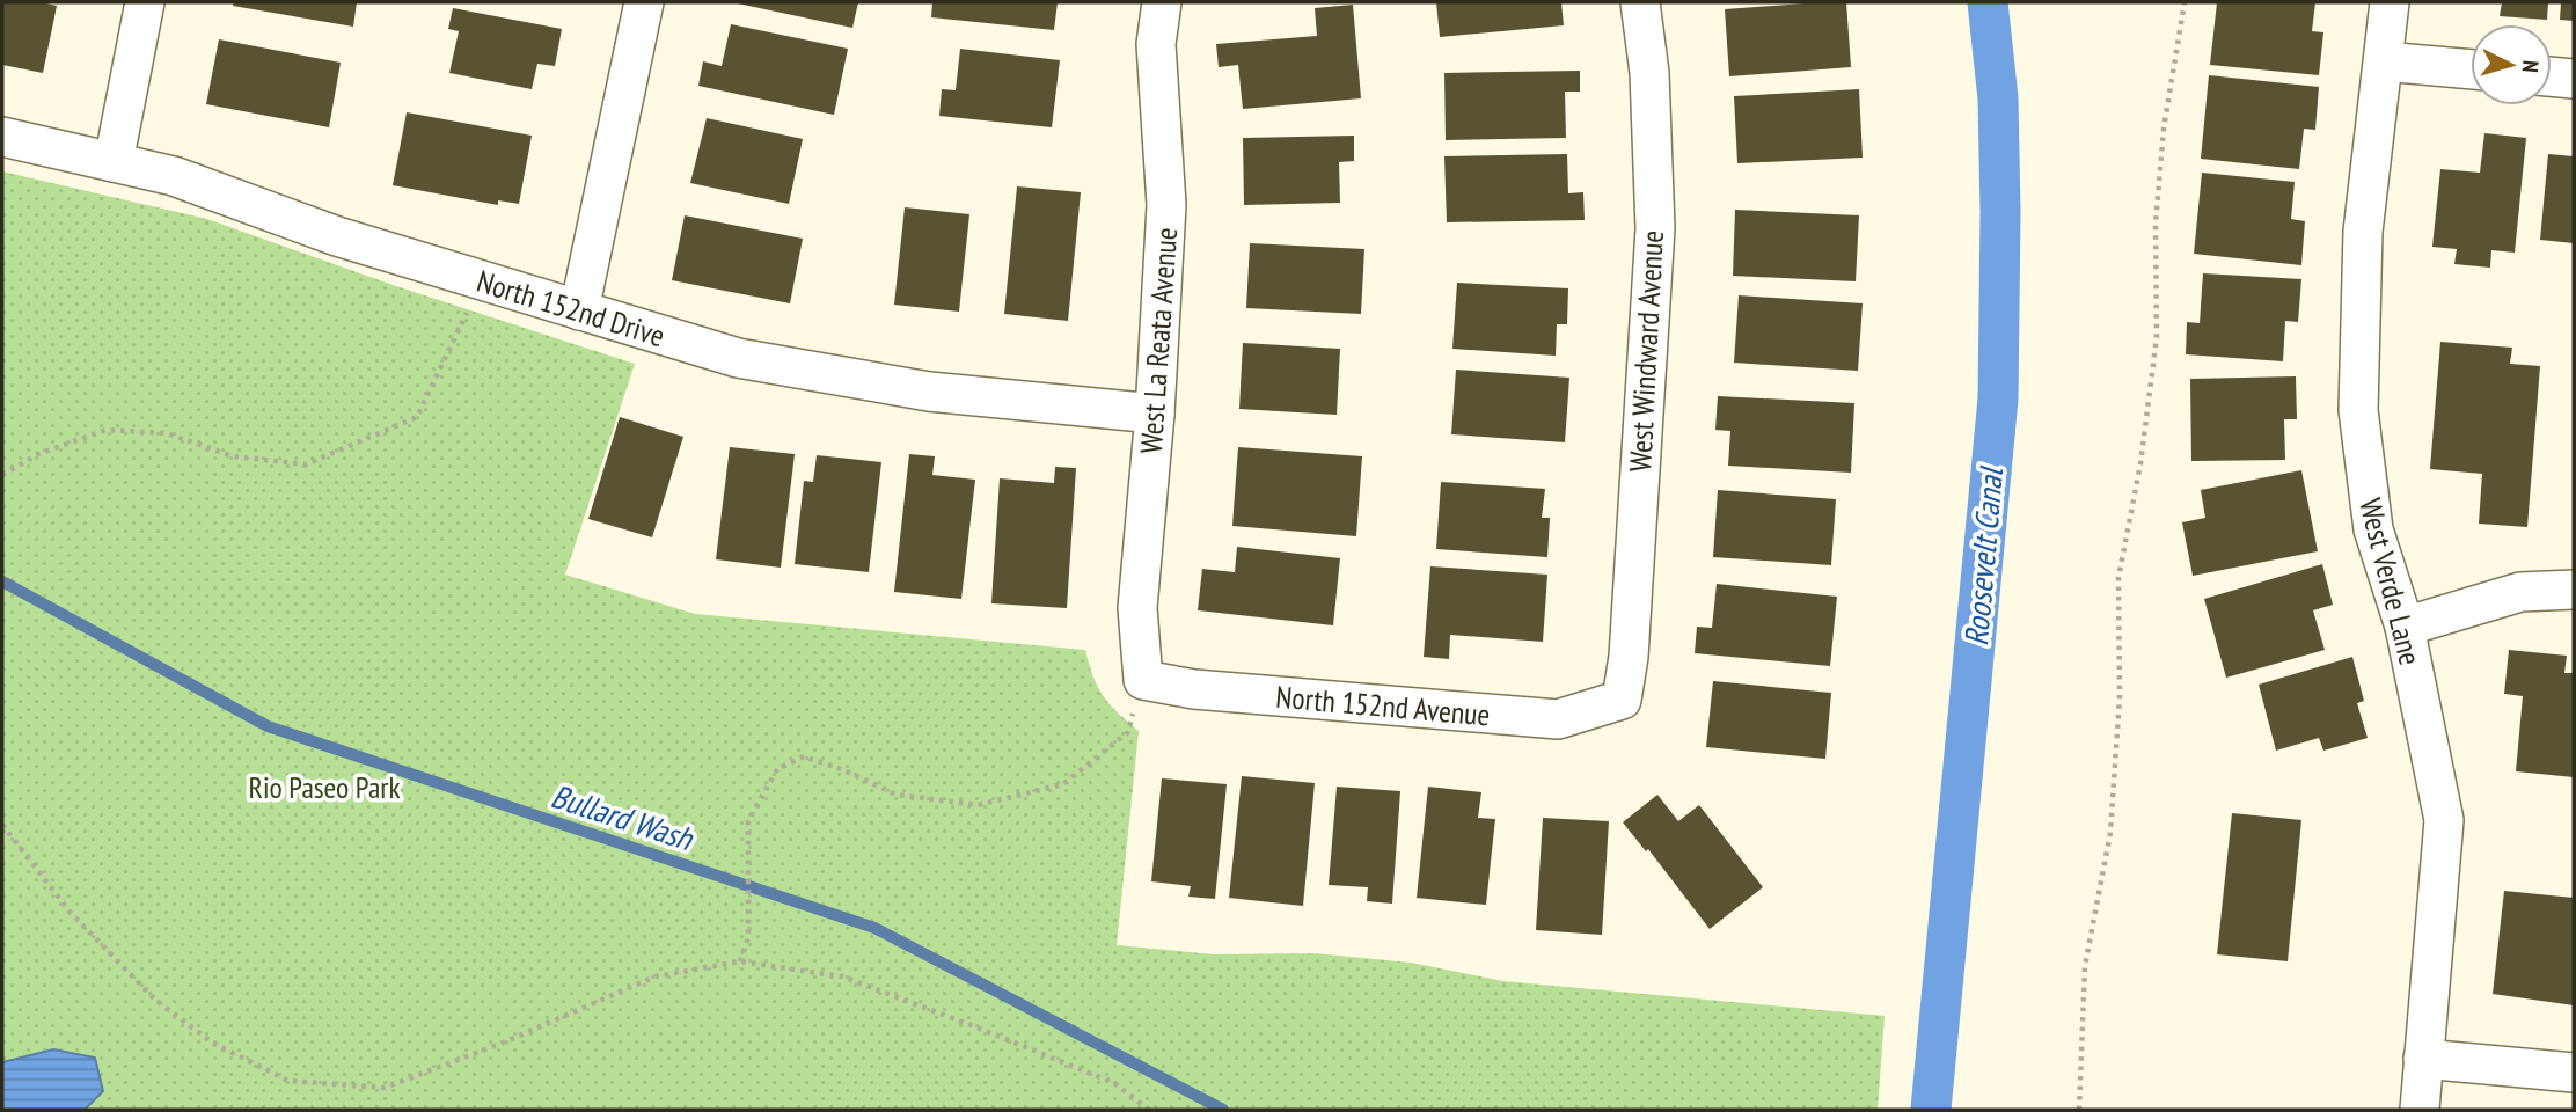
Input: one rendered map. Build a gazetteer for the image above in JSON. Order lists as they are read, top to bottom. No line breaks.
{"streets":{"street":["North 152nd Drive","West La Reata Avenue","West Windward Avenue","West Verde Lane","North 152nd Avenue"]},"crossings":[["North 152nd Drive","West La Reata Avenue"],["West La Reata Avenue","North 152nd Avenue"],["West Windward Avenue","North 152nd Avenue"]],"water":["Roosevelt Canal","Bullard Wash"],"parks":["Rio Paseo Park"],"north":"right"}
